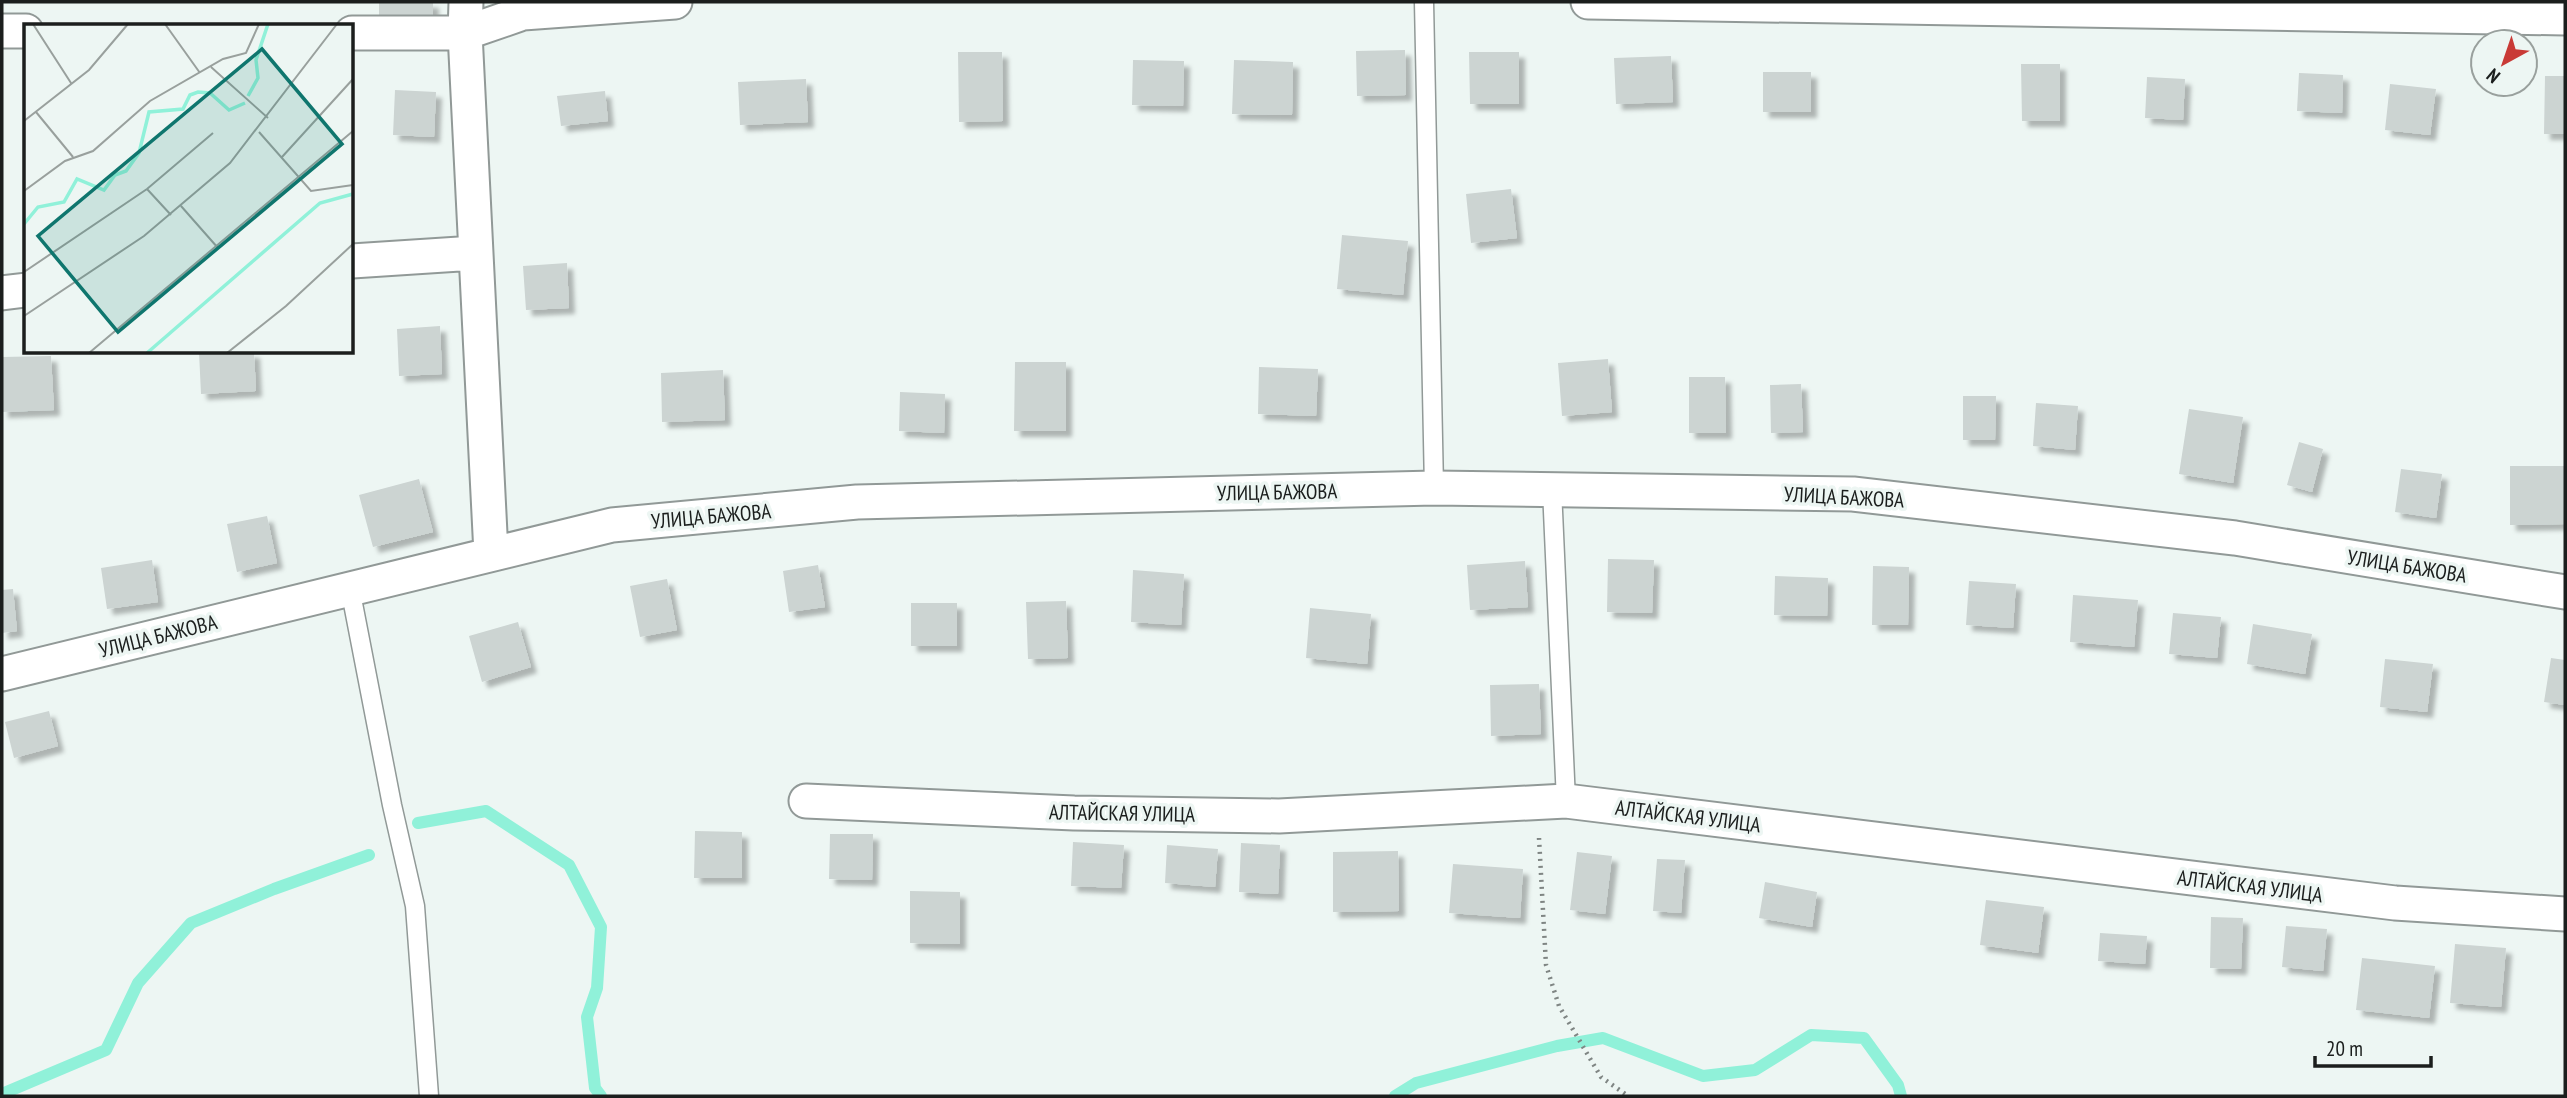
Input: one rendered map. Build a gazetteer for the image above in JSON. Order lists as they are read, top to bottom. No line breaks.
{"streets":{"street":["УЛИЦА БАЖОВА","АЛТАЙСКАЯ УЛИЦА"]},"scale_bar":"20 m","north":"bottom left"}
